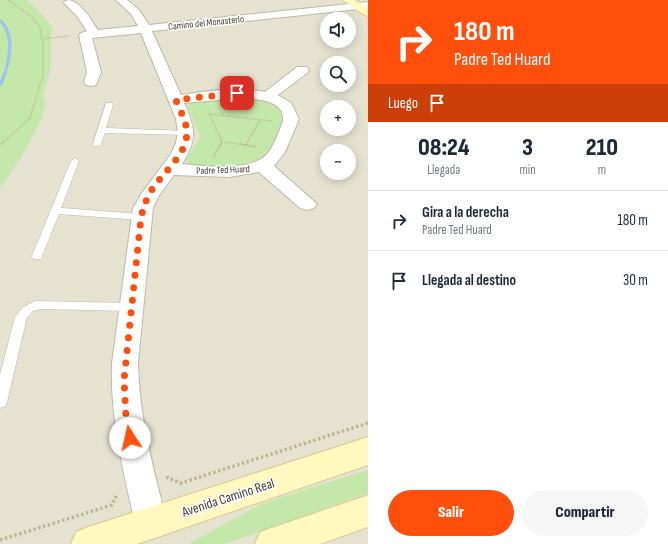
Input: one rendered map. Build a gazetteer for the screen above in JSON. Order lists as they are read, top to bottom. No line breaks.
{"streets":{"main road":["Avenida Camino Real"],"street":["Camino del Monasterio","Padre Ted Huard"]},"page":{"turn":["180 m","Padre Ted Huard"],"map_buttons":["+","−"],"then":"Luego","eta":["08:24","Llegada","3","min","210","m"],"list":[{"name":"Gira a la derecha","note":"Padre Ted Huard","value":"180 m"},{"name":"Llegada al destino","value":"30 m"}],"buttons":["Salir","Compartir"]}}
